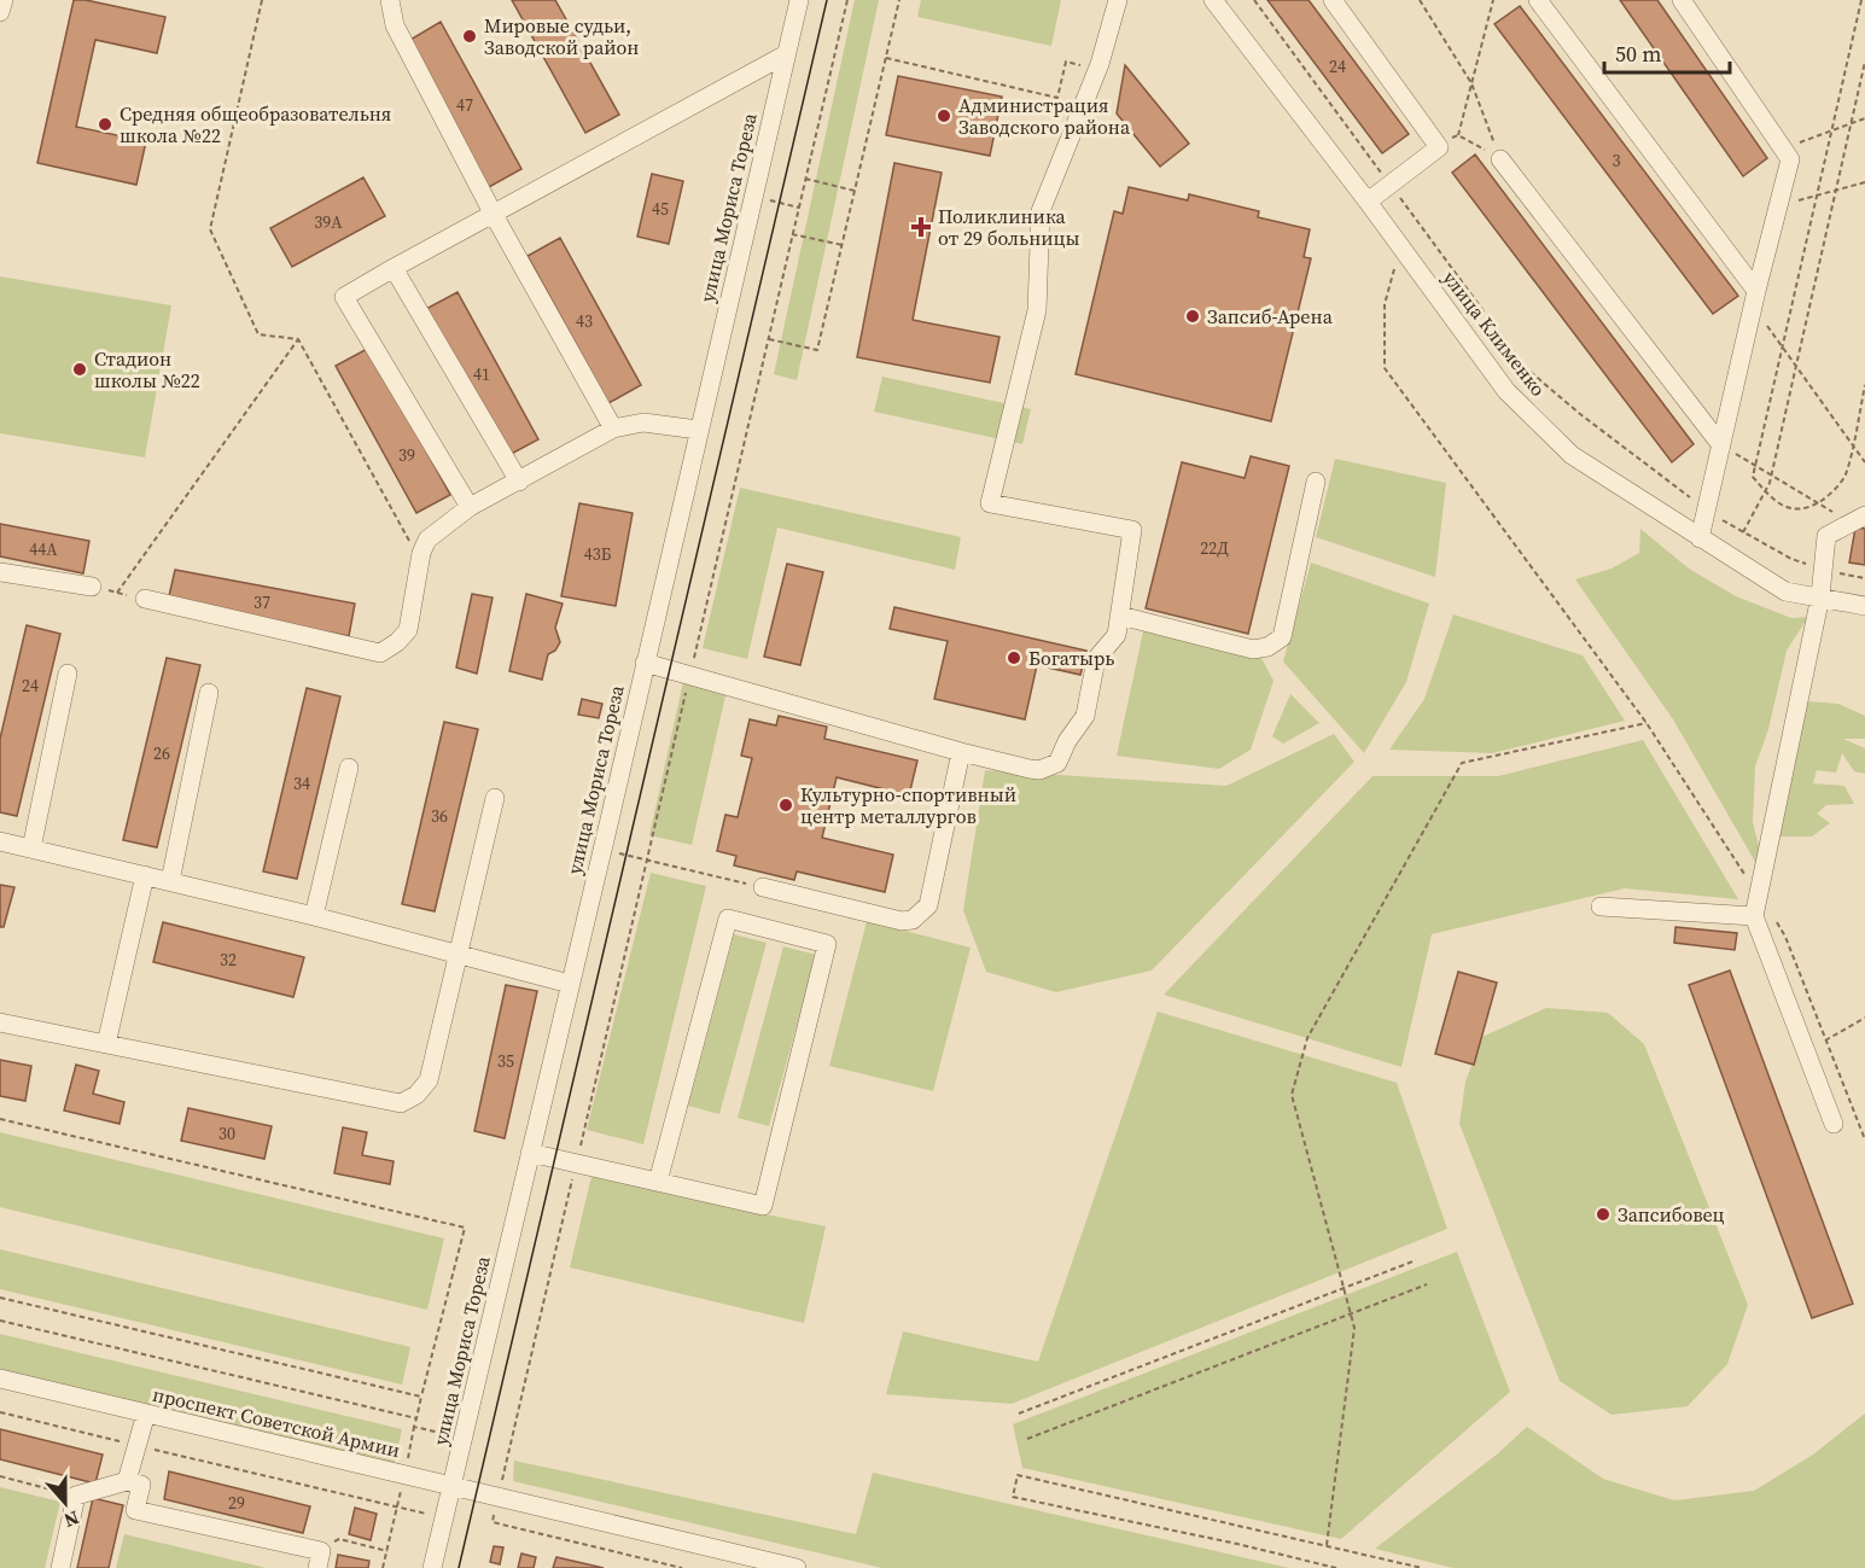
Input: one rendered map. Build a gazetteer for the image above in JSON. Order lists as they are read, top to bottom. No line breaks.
{"streets":{"street":["улица Мориса Тореза","улица Клименко","проспект Советской Армии"]},"crossings":[["улица Мориса Тореза","проспект Советской Армии"]],"places":{"other":["Мировые судьи, Заводской район","Администрация Заводского района","Средняя общеобразовательня школа №22","Запсиб-Арена","Стадион школы №22","Богатырь","Культурно-спортивный центр металлургов","Запсибовец"],"health":["Поликлиника от 29 больницы"]},"house_numbers":["24","47","3","45","39А","43","41","39","22Д","44А","43Б","37","24","26","34","36","32","35","30","29"],"scale_bar":"50 m","north":"bottom"}
